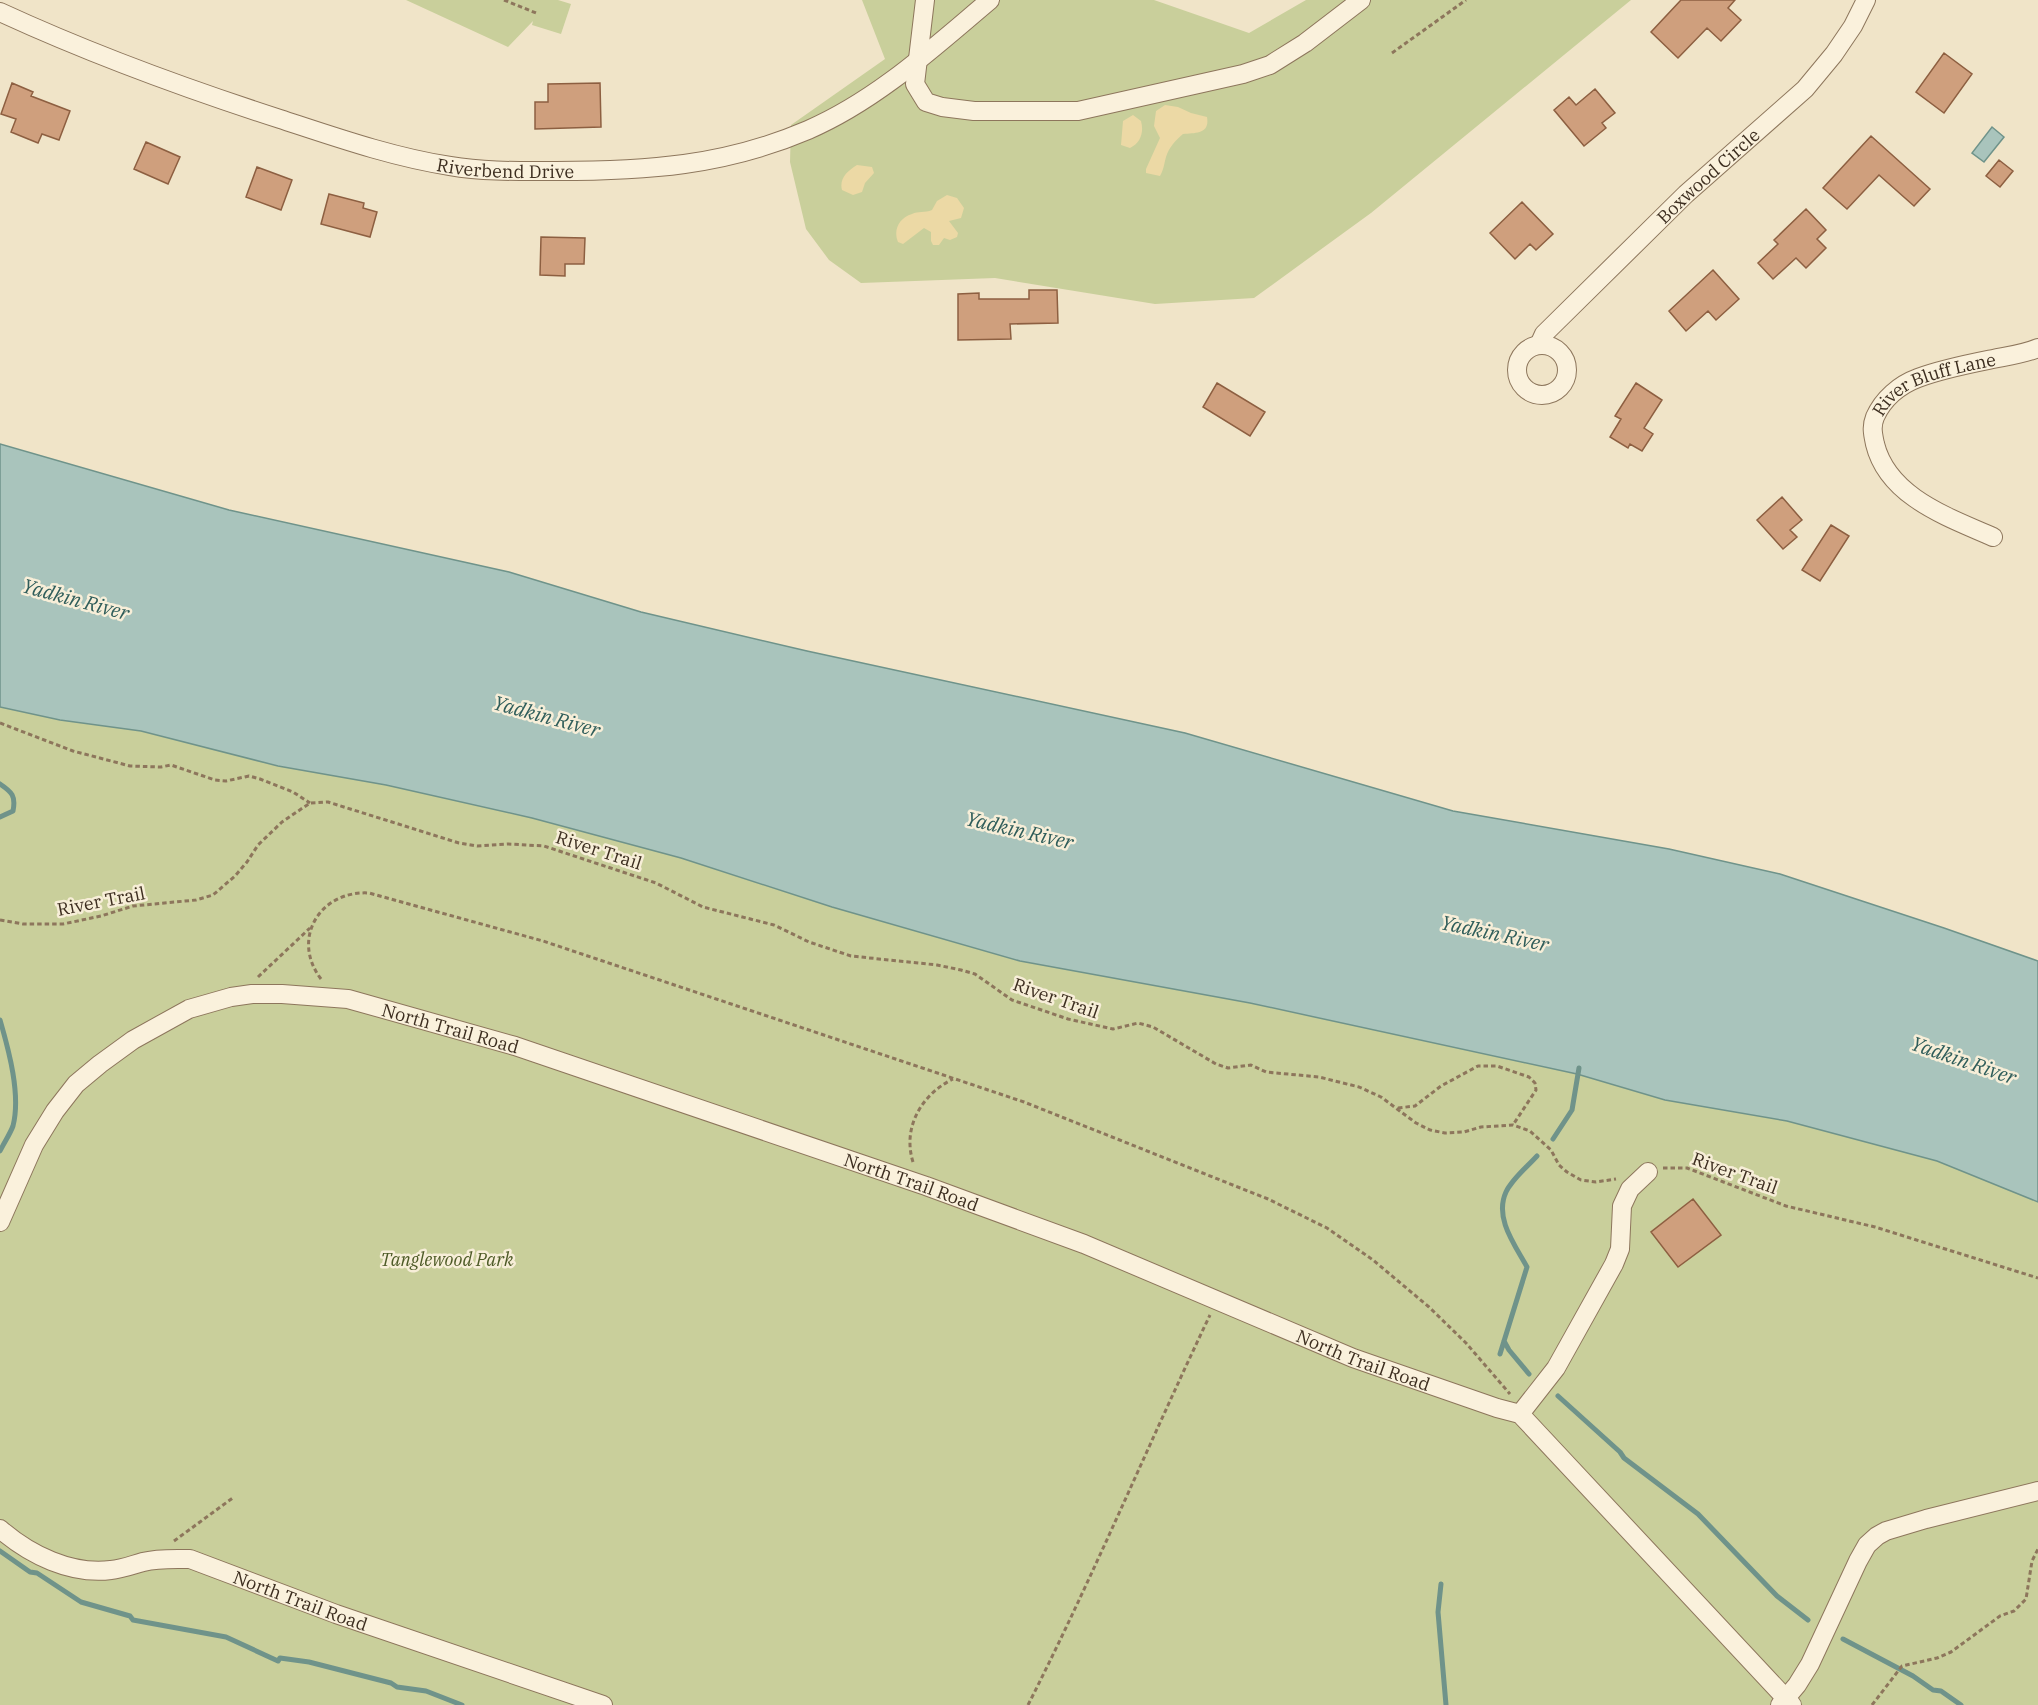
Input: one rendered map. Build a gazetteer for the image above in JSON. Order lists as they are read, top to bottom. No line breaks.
{"streets":{"street":["Riverbend Drive","Boxwood Circle","River Bluff Lane","North Trail Road"],"path":["River Trail"]},"water":["Yadkin River"],"parks":["Tanglewood Park"]}
